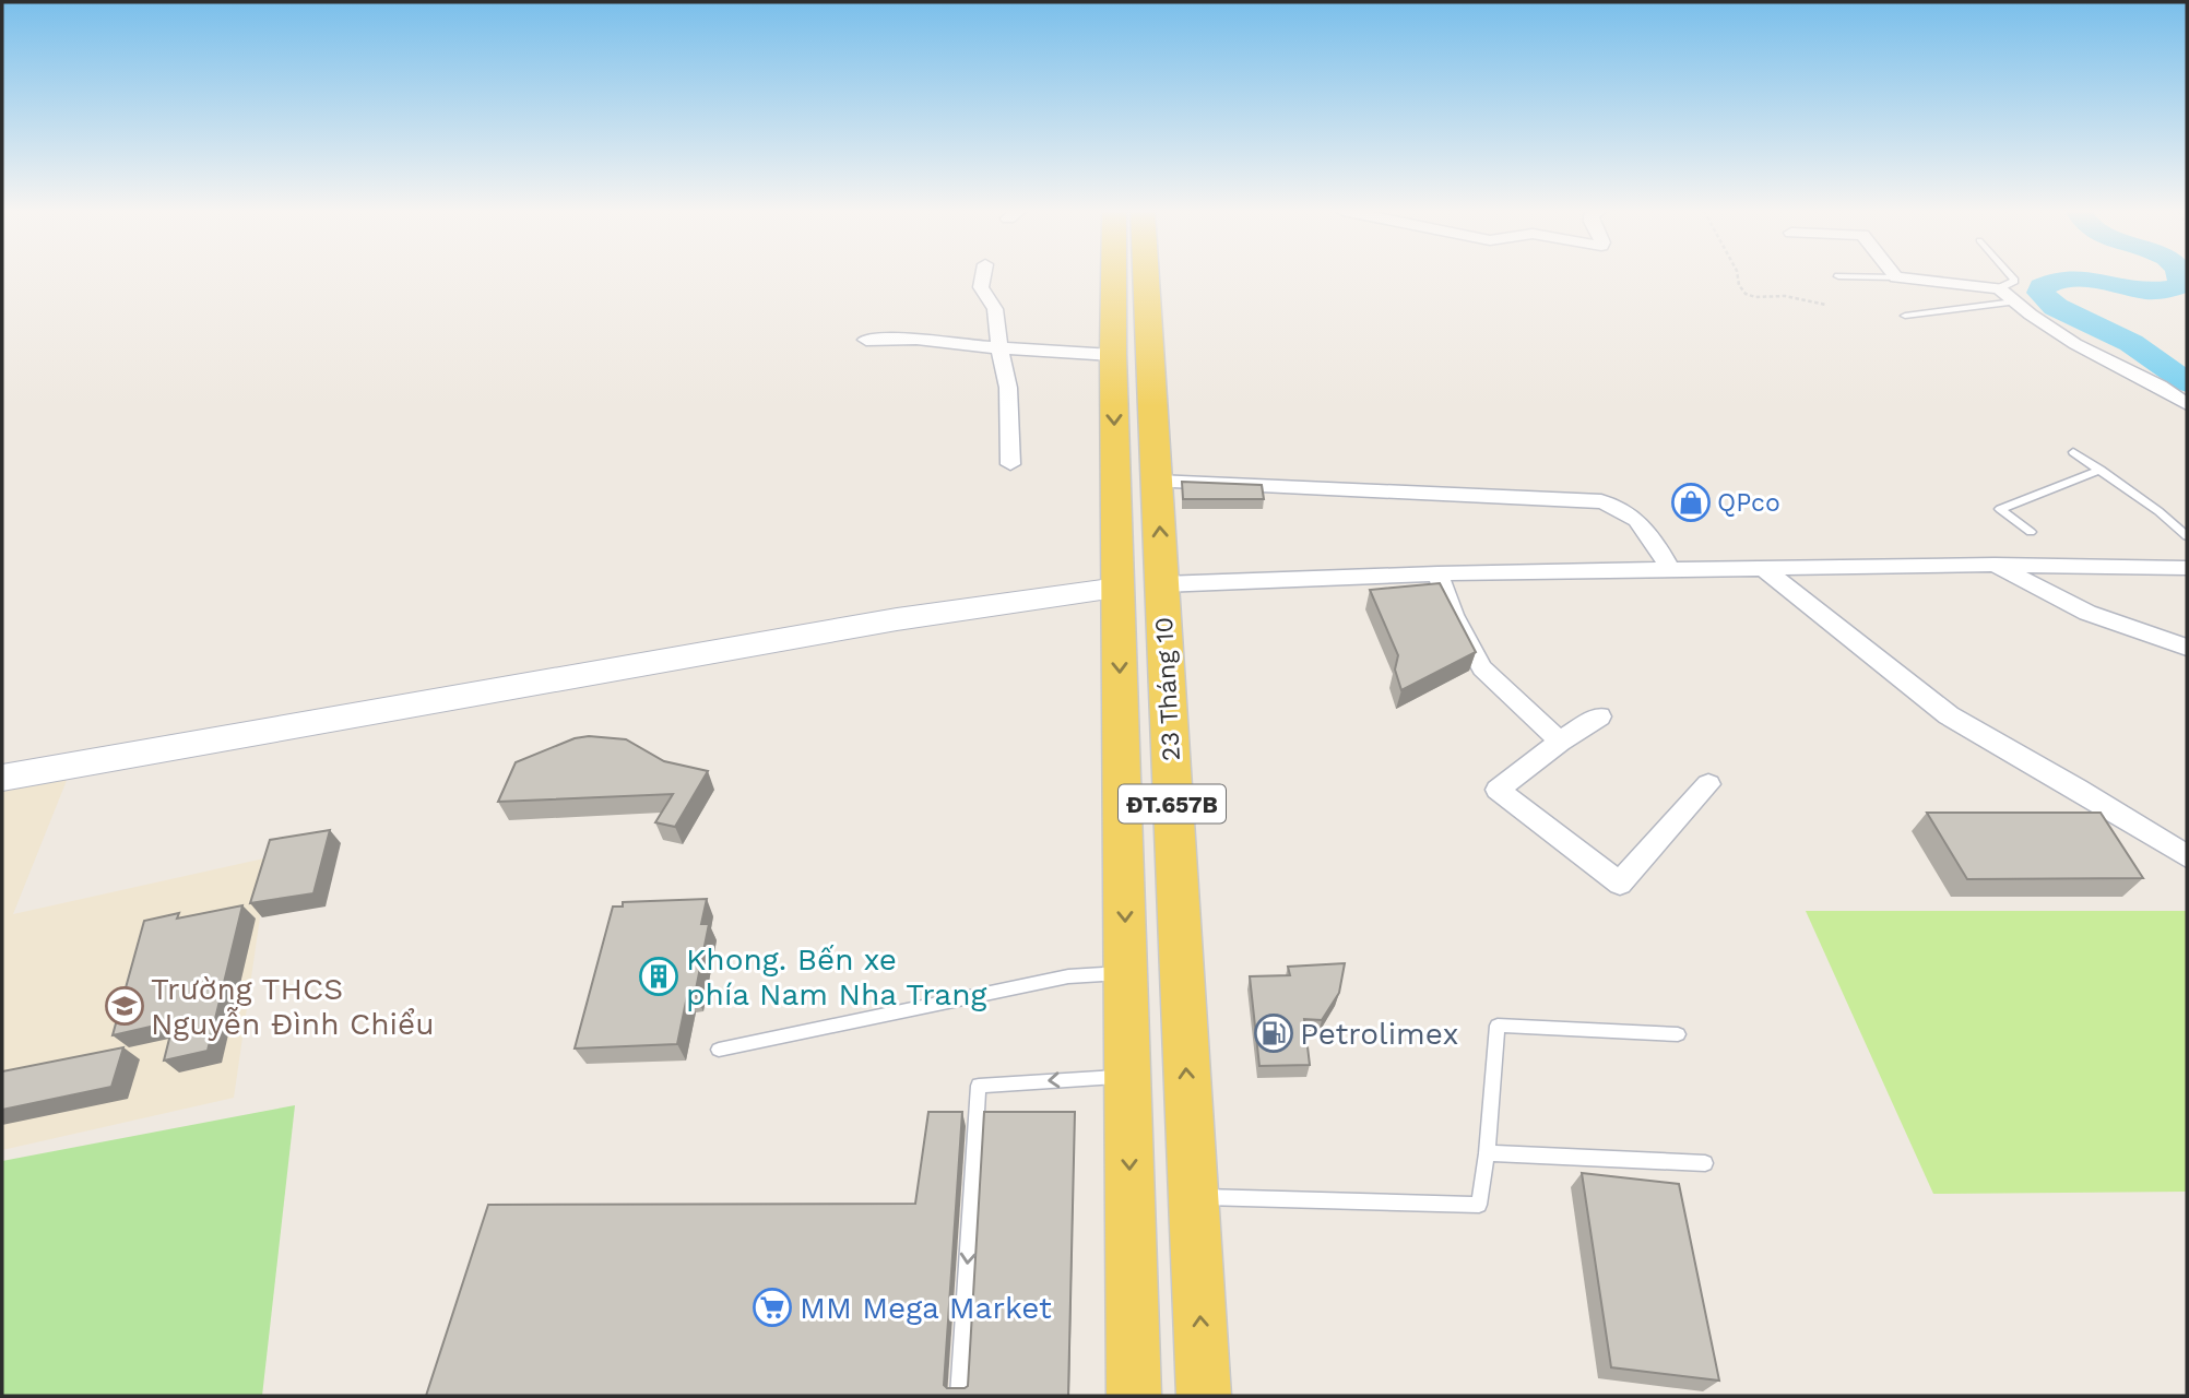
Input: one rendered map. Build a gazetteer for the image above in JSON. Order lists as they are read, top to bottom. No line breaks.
{"streets":{"main road":["23 Tháng 10","ĐT.657B"]},"places":{"shop":["QPco"],"building":["Khong. Bến xe phía Nam Nha Trang"],"school or university":["Trường THCS Nguyễn Đình Chiểu"],"fuel station":["Petrolimex"],"supermarket":["MM Mega Market"]}}
